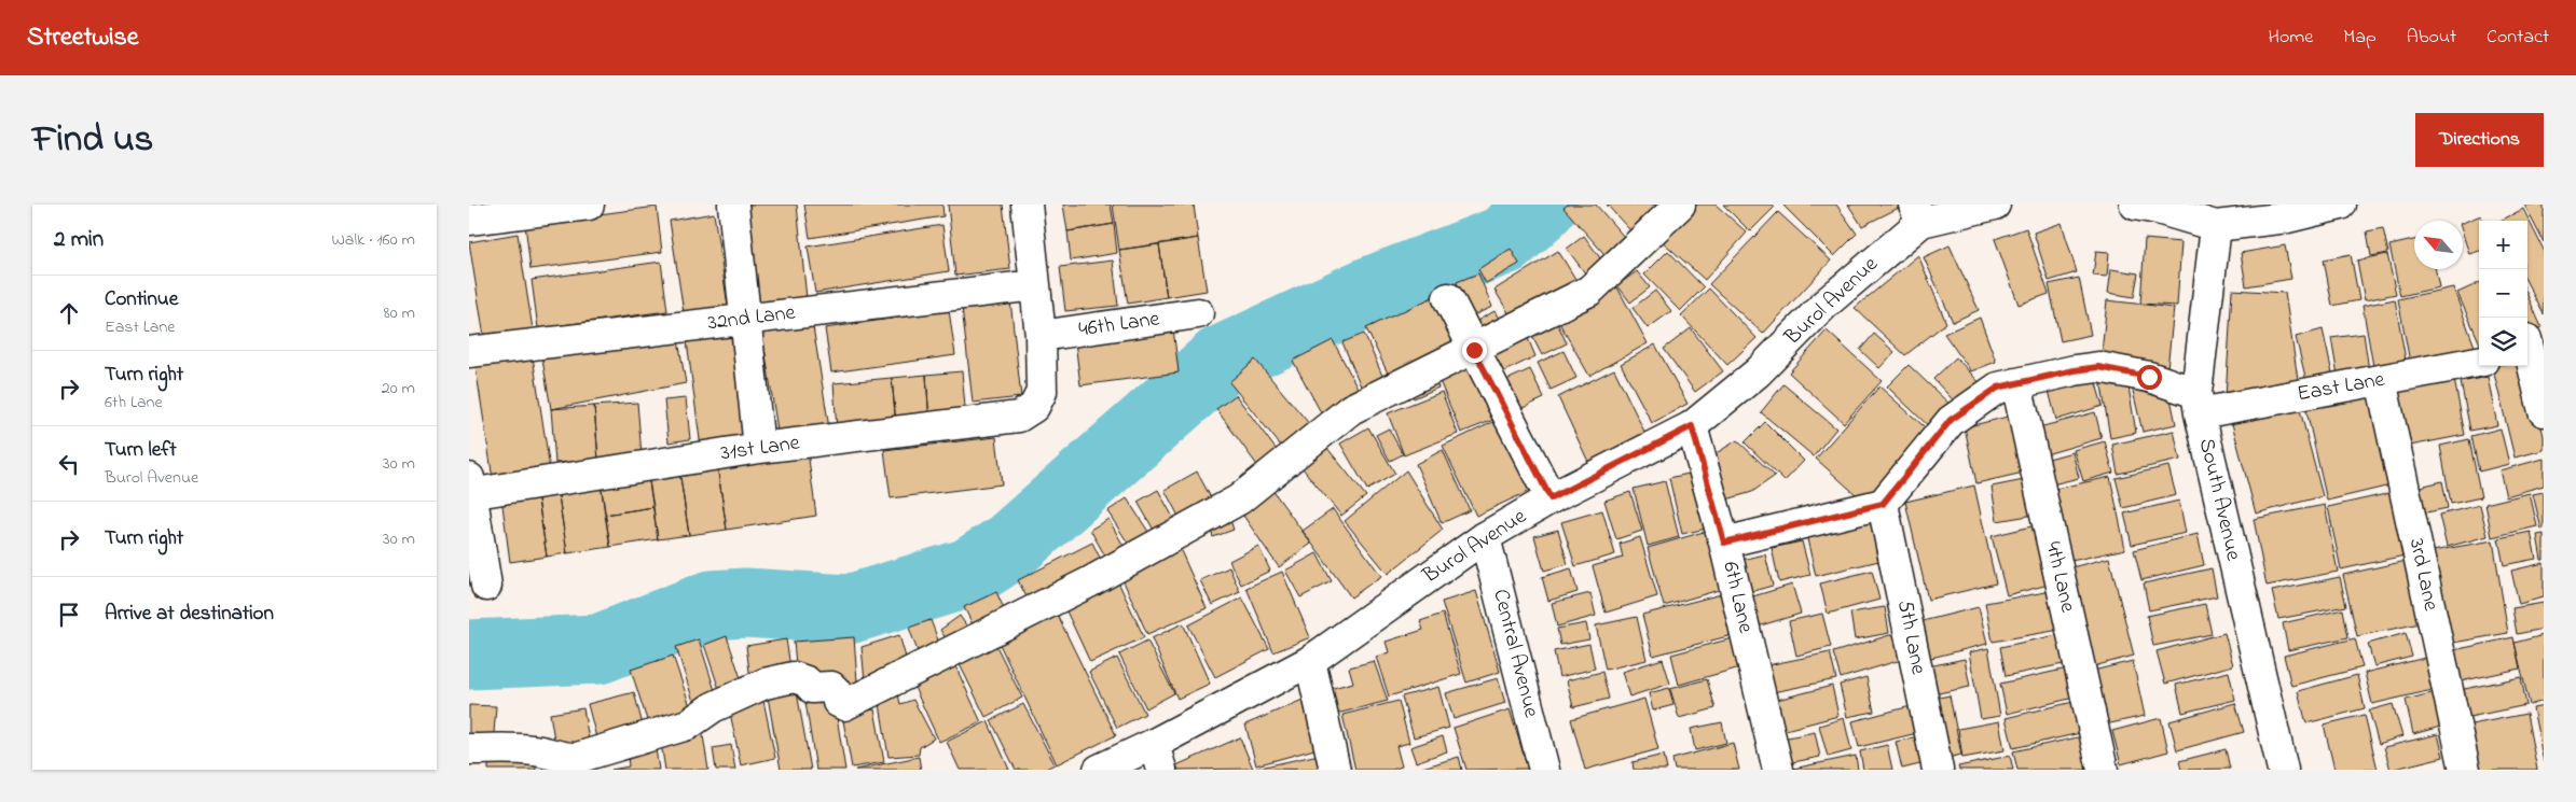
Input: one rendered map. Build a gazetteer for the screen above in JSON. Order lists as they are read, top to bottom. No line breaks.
{"streets":{"street":["Burol Avenue","32nd Lane","46th Lane","East Lane","31st Lane","South Avenue","3rd Lane","4th Lane","6th Lane","5th Lane","Central Avenue"]},"crossings":[["Burol Avenue","6th Lane"],["Burol Avenue","Central Avenue"],["46th Lane","31st Lane"],["East Lane","South Avenue"],["East Lane","3rd Lane"]],"north":"top left","page":{"header":"Streetwise","nav":["Home","Map","About","Contact"],"title":"Find us","buttons":"Directions","heading":["2 min","Walk · 160 m"],"map_buttons":["+","−"],"list":[["Continue","East Lane","80 m"],["Turn right","6th Lane","20 m"],["Turn left","Burol Avenue","30 m"],["Turn right","30 m"],"Arrive at destination"]}}
